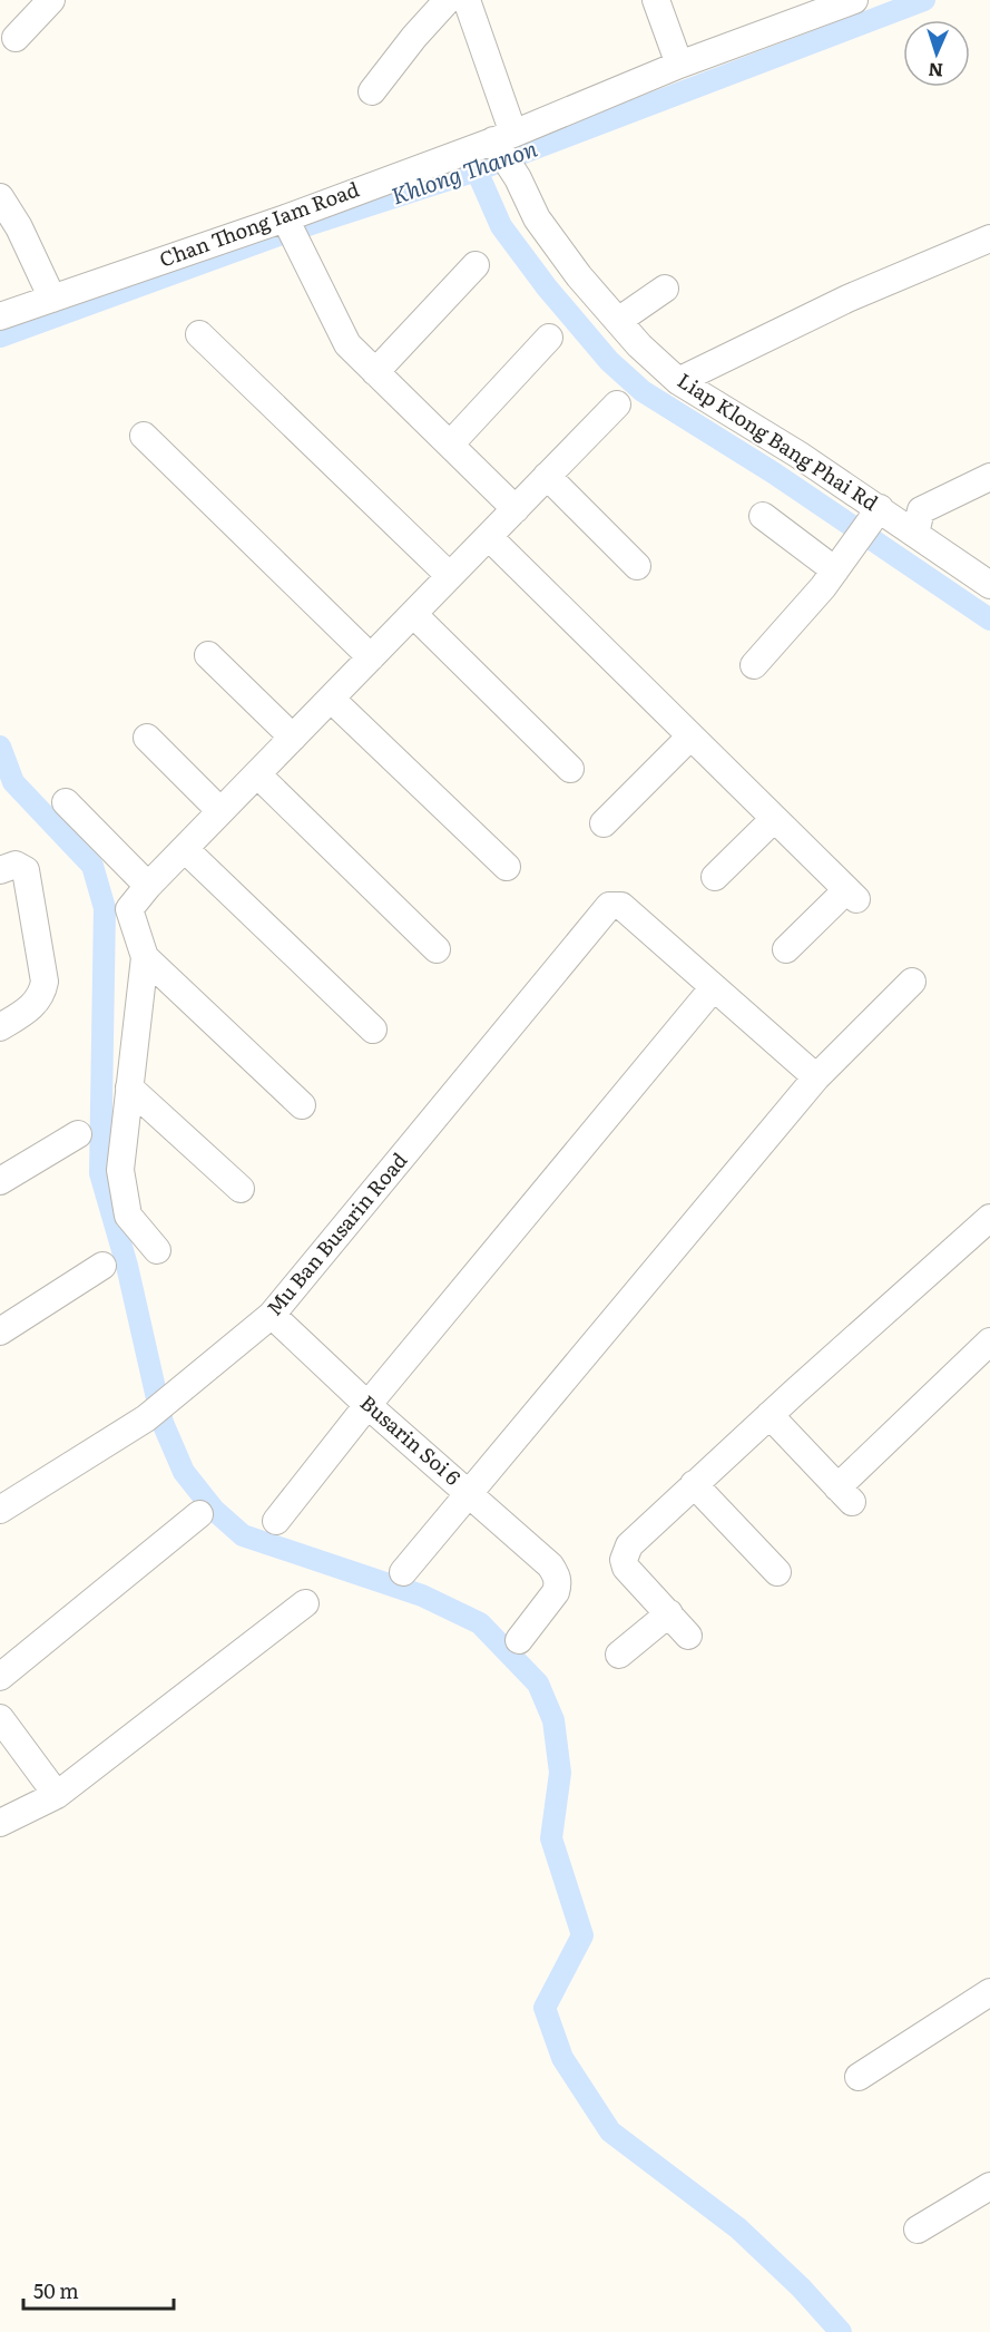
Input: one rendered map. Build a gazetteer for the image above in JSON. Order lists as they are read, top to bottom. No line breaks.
{"streets":{"street":["Chan Thong Iam Road","Liap Klong Bang Phai Rd","Mu Ban Busarin Road","Busarin Soi 6"]},"crossings":[["Chan Thong Iam Road","Liap Klong Bang Phai Rd"],["Mu Ban Busarin Road","Busarin Soi 6"]],"water":["Khlong Thanon"],"scale_bar":"50 m","north":"bottom"}
